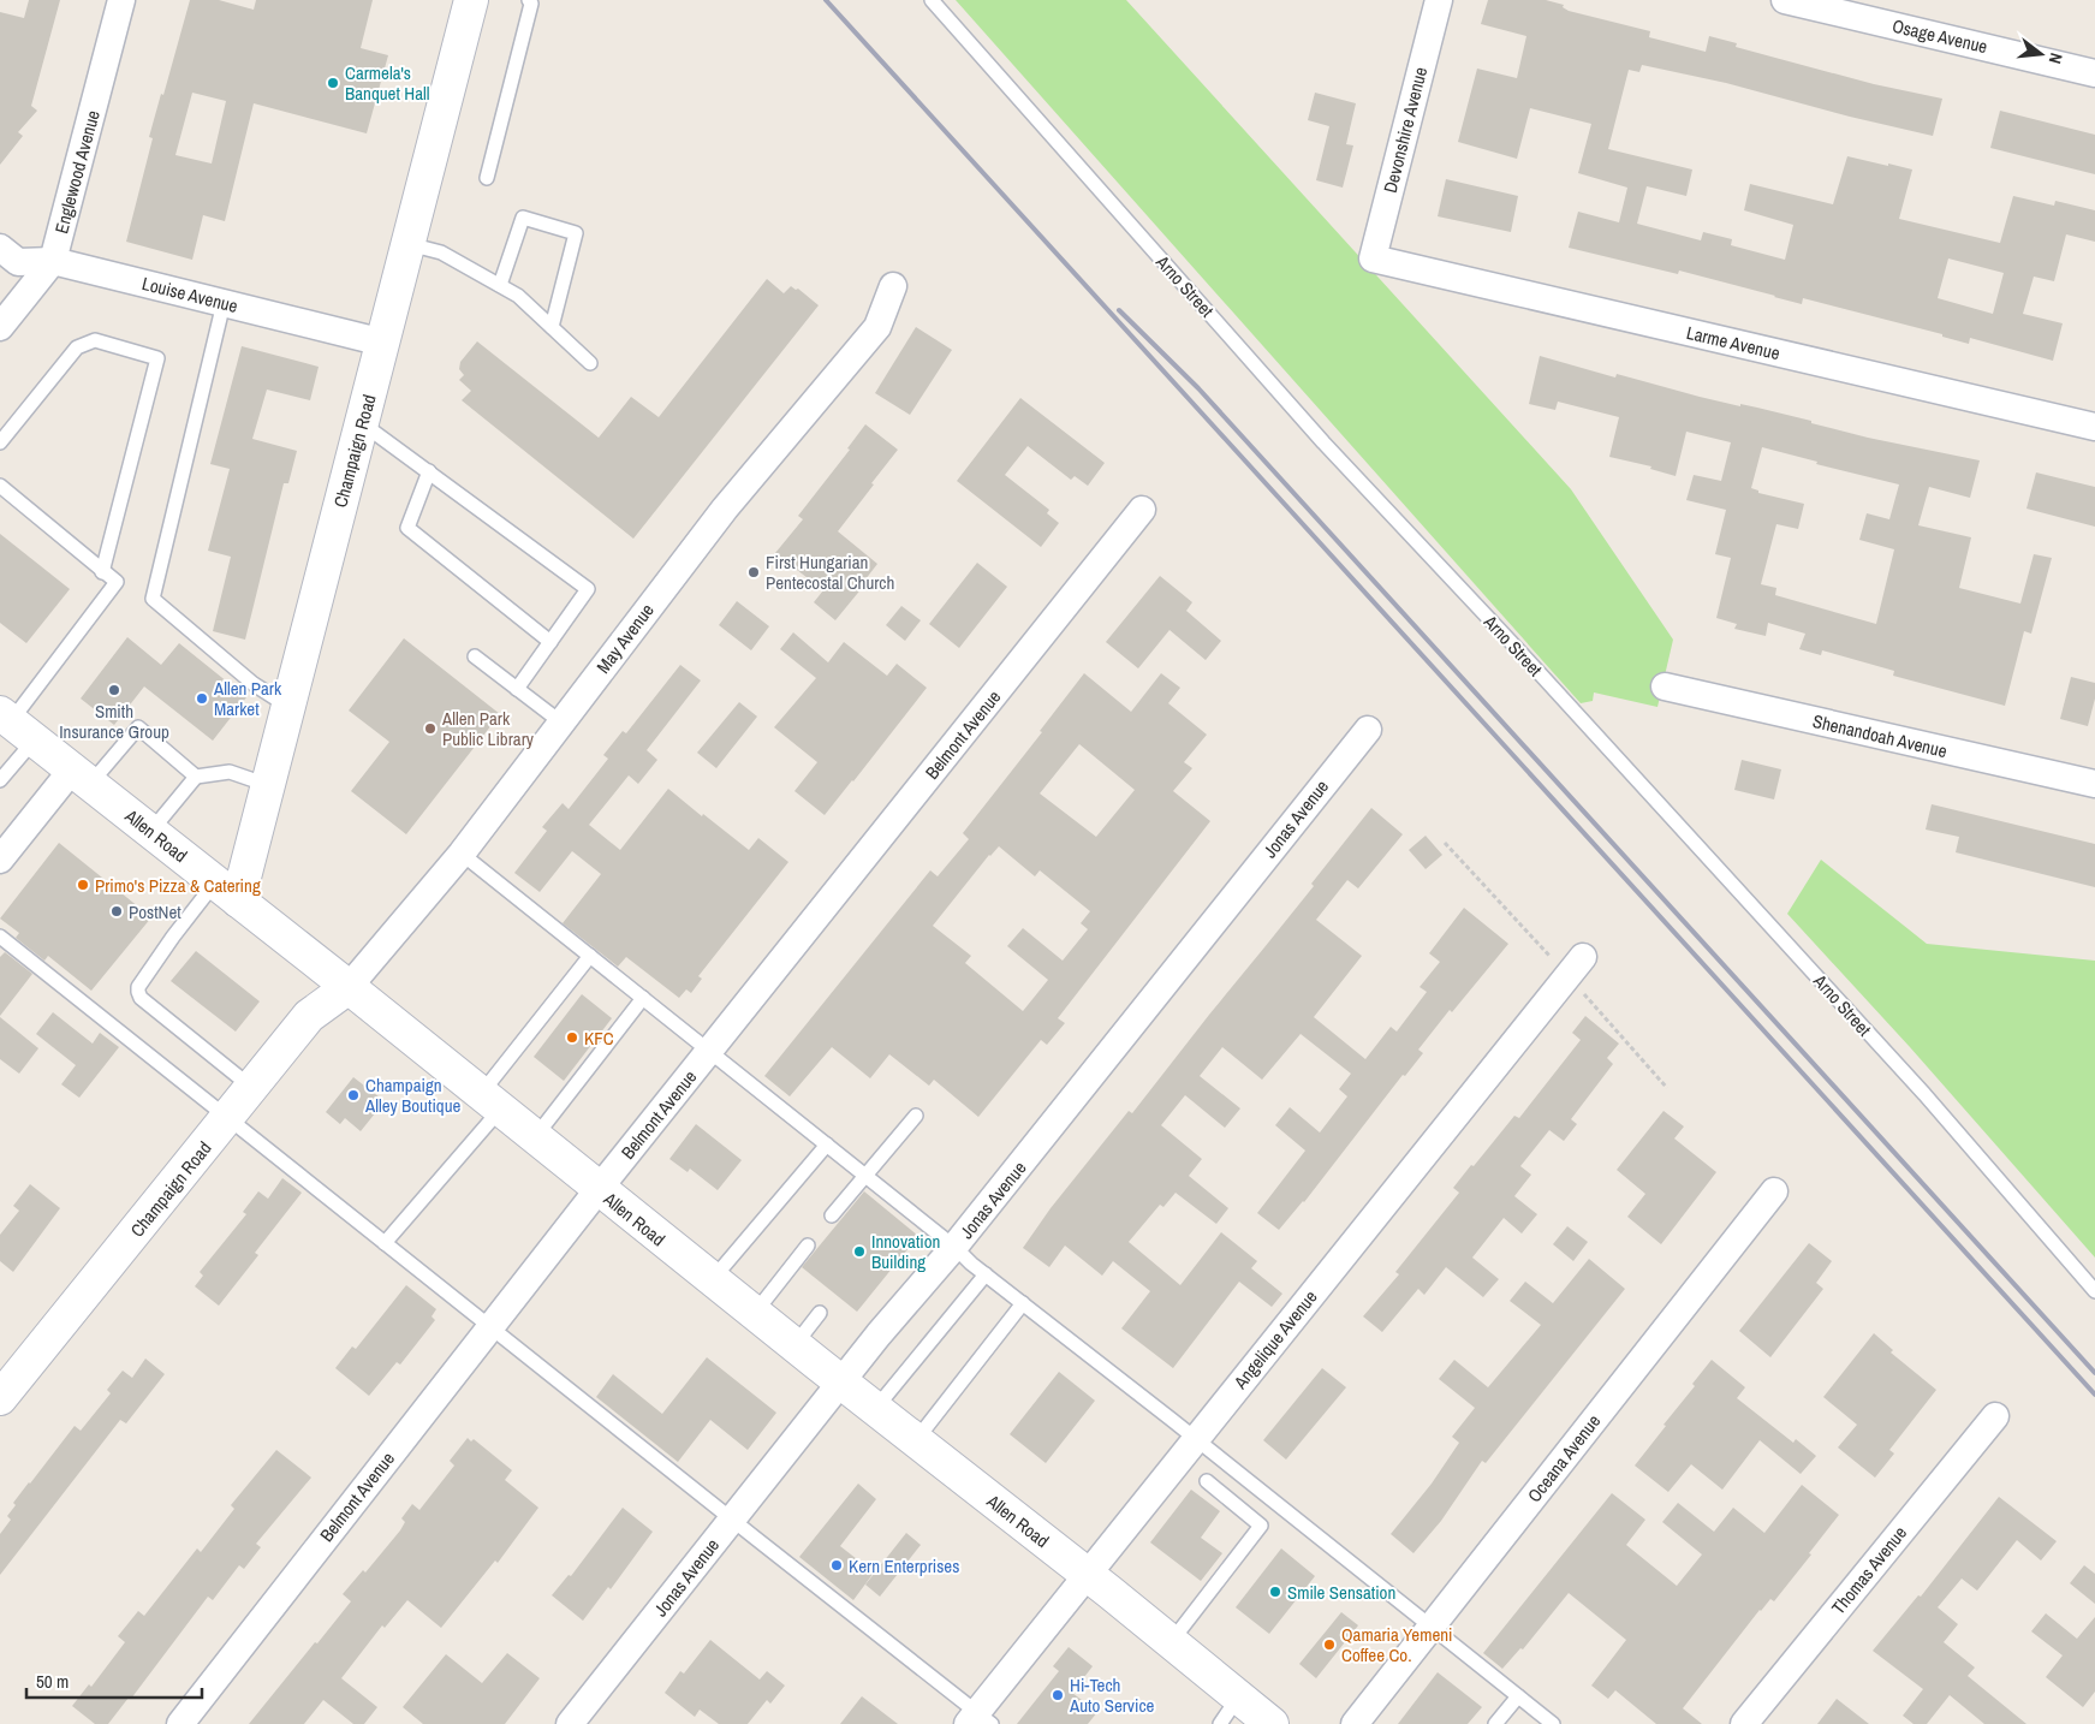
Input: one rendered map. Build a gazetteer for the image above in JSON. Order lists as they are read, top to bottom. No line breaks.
{"streets":{"main road":["Champaign Road","Allen Road"],"street":["Osage Avenue","Devonshire Avenue","Englewood Avenue","Louise Avenue","Larme Avenue","May Avenue","Belmont Avenue","Shenandoah Avenue","Jonas Avenue","Angelique Avenue","Oceana Avenue","Thomas Avenue"],"lane":["Arno Street"]},"crossings":[["Devonshire Avenue","Larme Avenue"],["Englewood Avenue","Louise Avenue"],["Louise Avenue","Champaign Road"],["Champaign Road","May Avenue"],["Champaign Road","Allen Road"],["May Avenue","Allen Road"],["Belmont Avenue","Allen Road"],["Jonas Avenue","Allen Road"],["Allen Road","Angelique Avenue"]],"places":["Carmela's Banquet Hall","First Hungarian Pentecostal Church","Smith Insurance Group","Allen Park Market","Allen Park Public Library","Primo's Pizza & Catering","PostNet","KFC","Champaign Alley Boutique","Innovation Building","Kern Enterprises","Smile Sensation","Qamaria Yemeni Coffee Co.","Hi-Tech Auto Service"],"scale_bar":"50 m","north":"right"}
